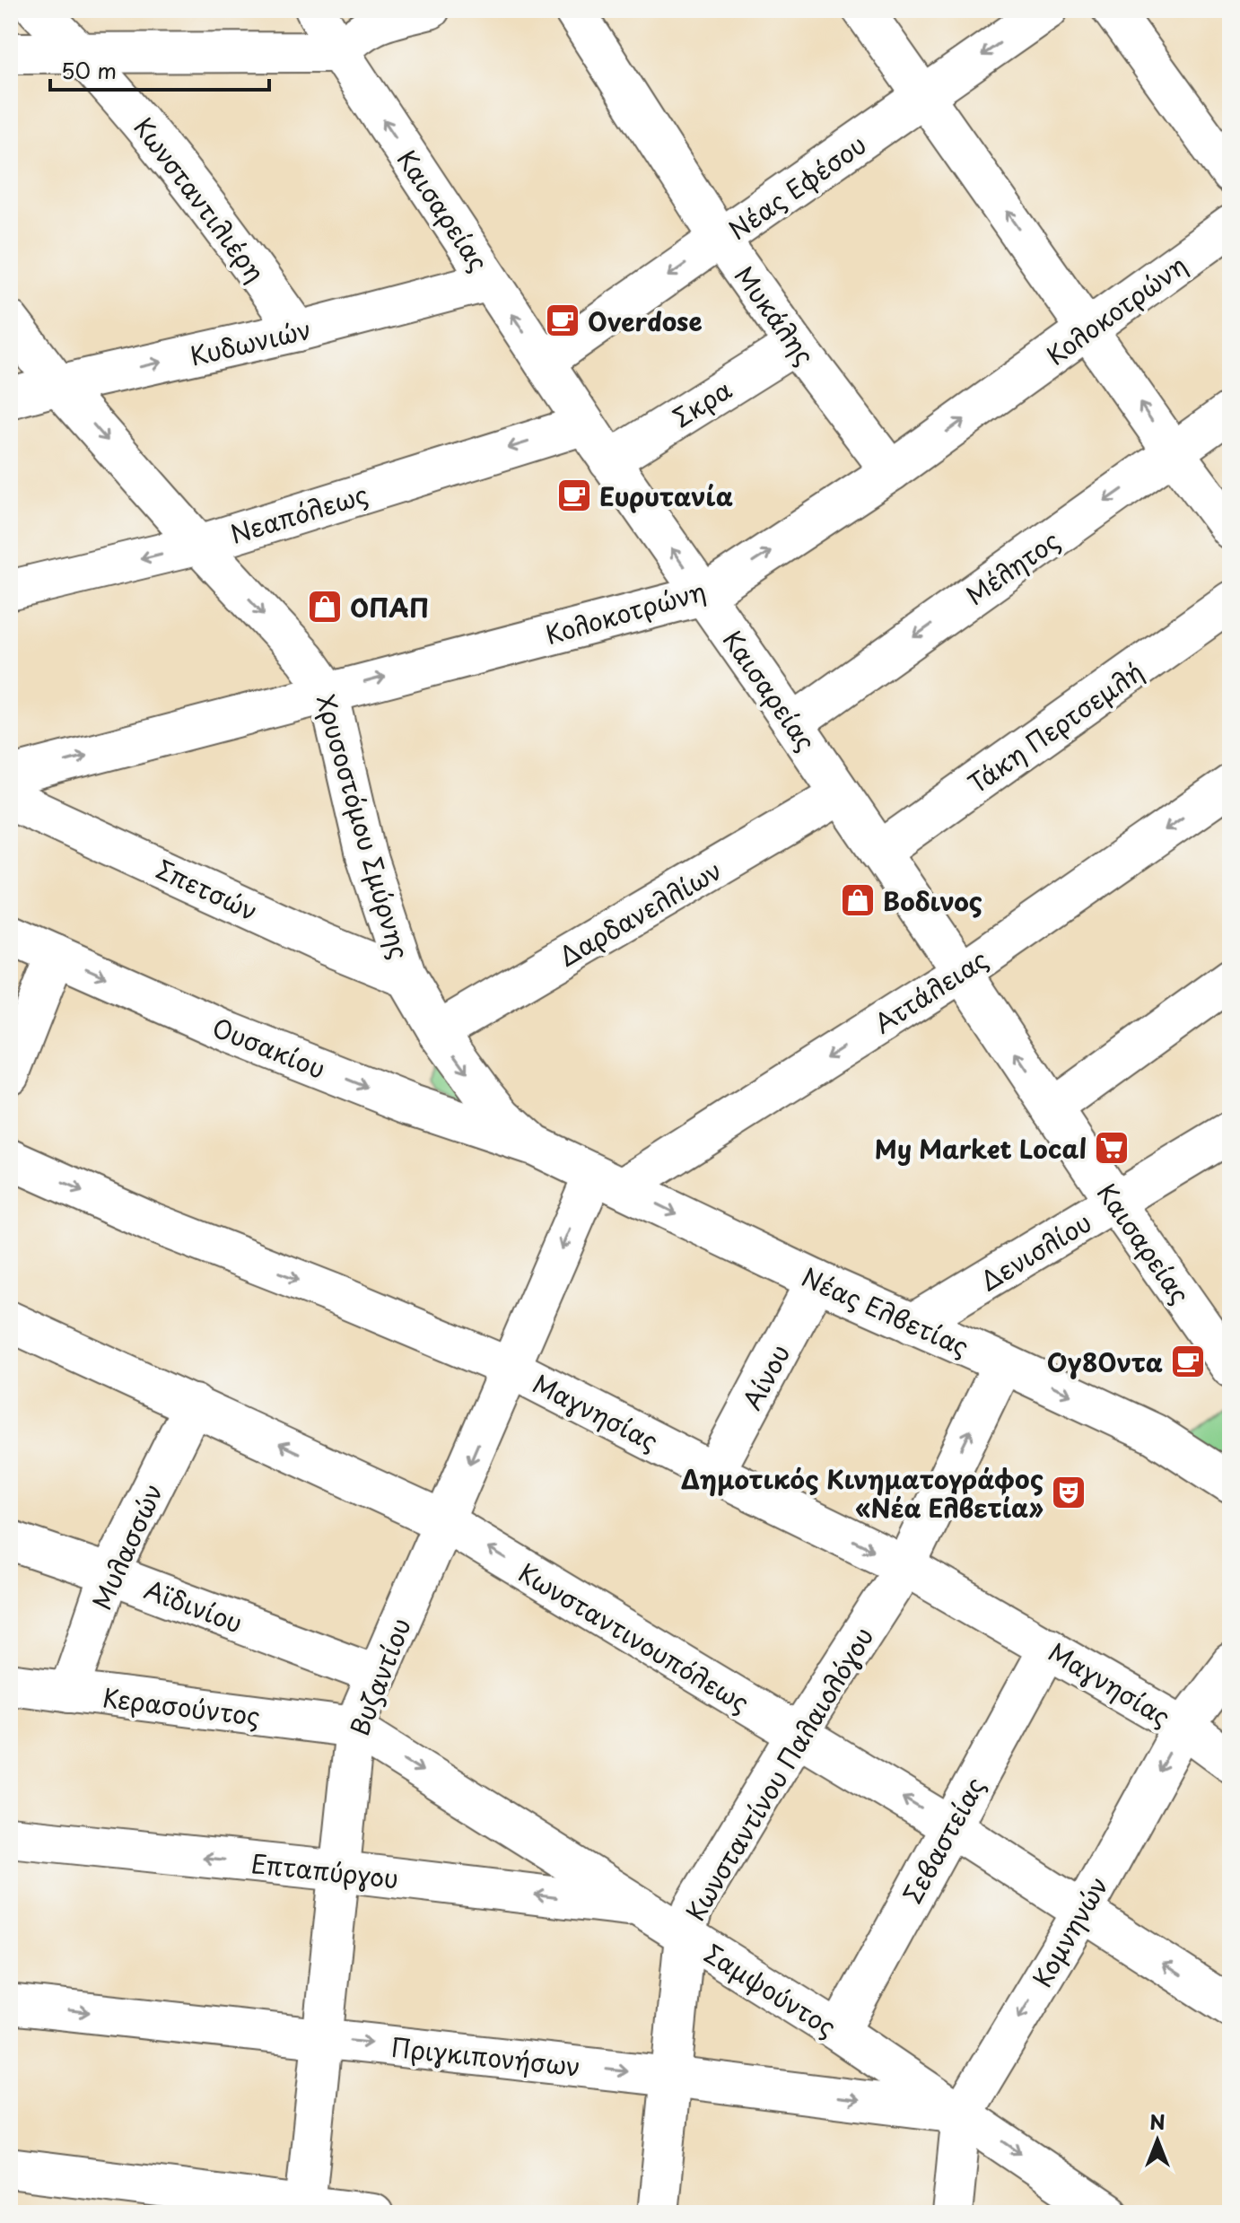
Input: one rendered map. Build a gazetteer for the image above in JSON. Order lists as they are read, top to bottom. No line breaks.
{"streets":{"street":["Νέας Εφέσου","Κωνσταντιλιέρη","Καισαρείας","Κολοκοτρώνη","Μυκάλης","Κυδωνιών","Σκρα","Νεαπόλεως","Μέλητος","Τάκη Περτσεμλή","Χρυσοστόμου Σμύρνης","Σπετσών","Δαρδανελλίων","Αττάλειας","Ουσακίου","Δενισλίου","Νέας Ελβετίας","Αίνου","Μαγνησίας","Μυλασσών","Αϊδινίου","Κωνσταντινουπόλεως","Βυζαντίου","Κερασούντος","Κωνσταντίνου Παλαιολόγου","Σεβαστείας","Επταπύργου","Κομνηνών","Σαμψούντος","Πριγκιπονήσων"]},"crossings":[["Νέας Εφέσου","Καισαρείας"],["Νέας Εφέσου","Μυκάλης"],["Κωνσταντιλιέρη","Κυδωνιών"],["Καισαρείας","Κολοκοτρώνη"],["Καισαρείας","Κυδωνιών"],["Καισαρείας","Σκρα"],["Καισαρείας","Νεαπόλεως"],["Καισαρείας","Μέλητος"],["Καισαρείας","Τάκη Περτσεμλή"],["Καισαρείας","Δαρδανελλίων"],["Καισαρείας","Αττάλειας"],["Καισαρείας","Δενισλίου"],["Κολοκοτρώνη","Μυκάλης"],["Κολοκοτρώνη","Χρυσοστόμου Σμύρνης"],["Μυκάλης","Σκρα"],["Κυδωνιών","Χρυσοστόμου Σμύρνης"],["Νεαπόλεως","Χρυσοστόμου Σμύρνης"],["Χρυσοστόμου Σμύρνης","Σπετσών"],["Χρυσοστόμου Σμύρνης","Δαρδανελλίων"],["Χρυσοστόμου Σμύρνης","Ουσακίου"],["Χρυσοστόμου Σμύρνης","Νέας Ελβετίας"],["Αττάλειας","Νέας Ελβετίας"],["Αττάλειας","Βυζαντίου"],["Ουσακίου","Νέας Ελβετίας"],["Δενισλίου","Νέας Ελβετίας"],["Νέας Ελβετίας","Αίνου"],["Νέας Ελβετίας","Βυζαντίου"],["Νέας Ελβετίας","Κωνσταντίνου Παλαιολόγου"],["Αίνου","Μαγνησίας"],["Μαγνησίας","Βυζαντίου"],["Μαγνησίας","Κωνσταντίνου Παλαιολόγου"],["Μαγνησίας","Σεβαστείας"],["Μαγνησίας","Κομνηνών"],["Μυλασσών","Αϊδινίου"],["Μυλασσών","Κωνσταντινουπόλεως"],["Μυλασσών","Κερασούντος"],["Αϊδινίου","Βυζαντίου"],["Κωνσταντινουπόλεως","Βυζαντίου"],["Κωνσταντινουπόλεως","Κωνσταντίνου Παλαιολόγου"],["Κωνσταντινουπόλεως","Σεβαστείας"],["Κωνσταντινουπόλεως","Κομνηνών"],["Βυζαντίου","Κερασούντος"],["Βυζαντίου","Επταπύργου"],["Βυζαντίου","Σαμψούντος"],["Βυζαντίου","Πριγκιπονήσων"],["Κερασούντος","Σαμψούντος"],["Κωνσταντίνου Παλαιολόγου","Σαμψούντος"],["Κωνσταντίνου Παλαιολόγου","Πριγκιπονήσων"],["Σεβαστείας","Σαμψούντος"],["Επταπύργου","Σαμψούντος"],["Κομνηνών","Σαμψούντος"],["Κομνηνών","Πριγκιπονήσων"],["Σαμψούντος","Πριγκιπονήσων"]],"one_way":["Νέας Εφέσου","Καισαρείας","Κολοκοτρώνη","Νεαπόλεως","Μέλητος","Χρυσοστόμου Σμύρνης","Αττάλειας","Ουσακίου","Νέας Ελβετίας","Μαγνησίας","Κωνσταντινουπόλεως","Κομνηνών","Σαμψούντος"],"places":{"cafe":["Overdose","Ευρυτανία","Ογ80ντα"],"shop":["ΟΠΑΠ","Βοδινος"],"supermarket":["My Market Local"],"theatre":["Δημοτικός Κινηματογράφος «Νέα Ελβετία»"]},"scale_bar":"50 m","north":"top"}
